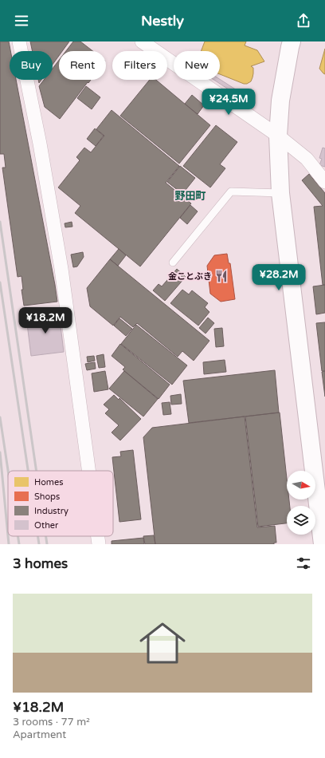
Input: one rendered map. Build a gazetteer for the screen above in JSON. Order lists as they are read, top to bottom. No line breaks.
{"districts":["野田町"],"places":{"restaurant":["金ことぶき"]},"legend":["Homes","Shops","Industry","Other"],"north":"right","page":{"header":"Nestly","chip":["Buy","Rent","Filters","New"],"price":["¥24.5M","¥28.2M","¥18.2M"],"heading":"3 homes","list":[{"name":"¥18.2M","note":"3 rooms · 77 m² · Apartment"}]}}
